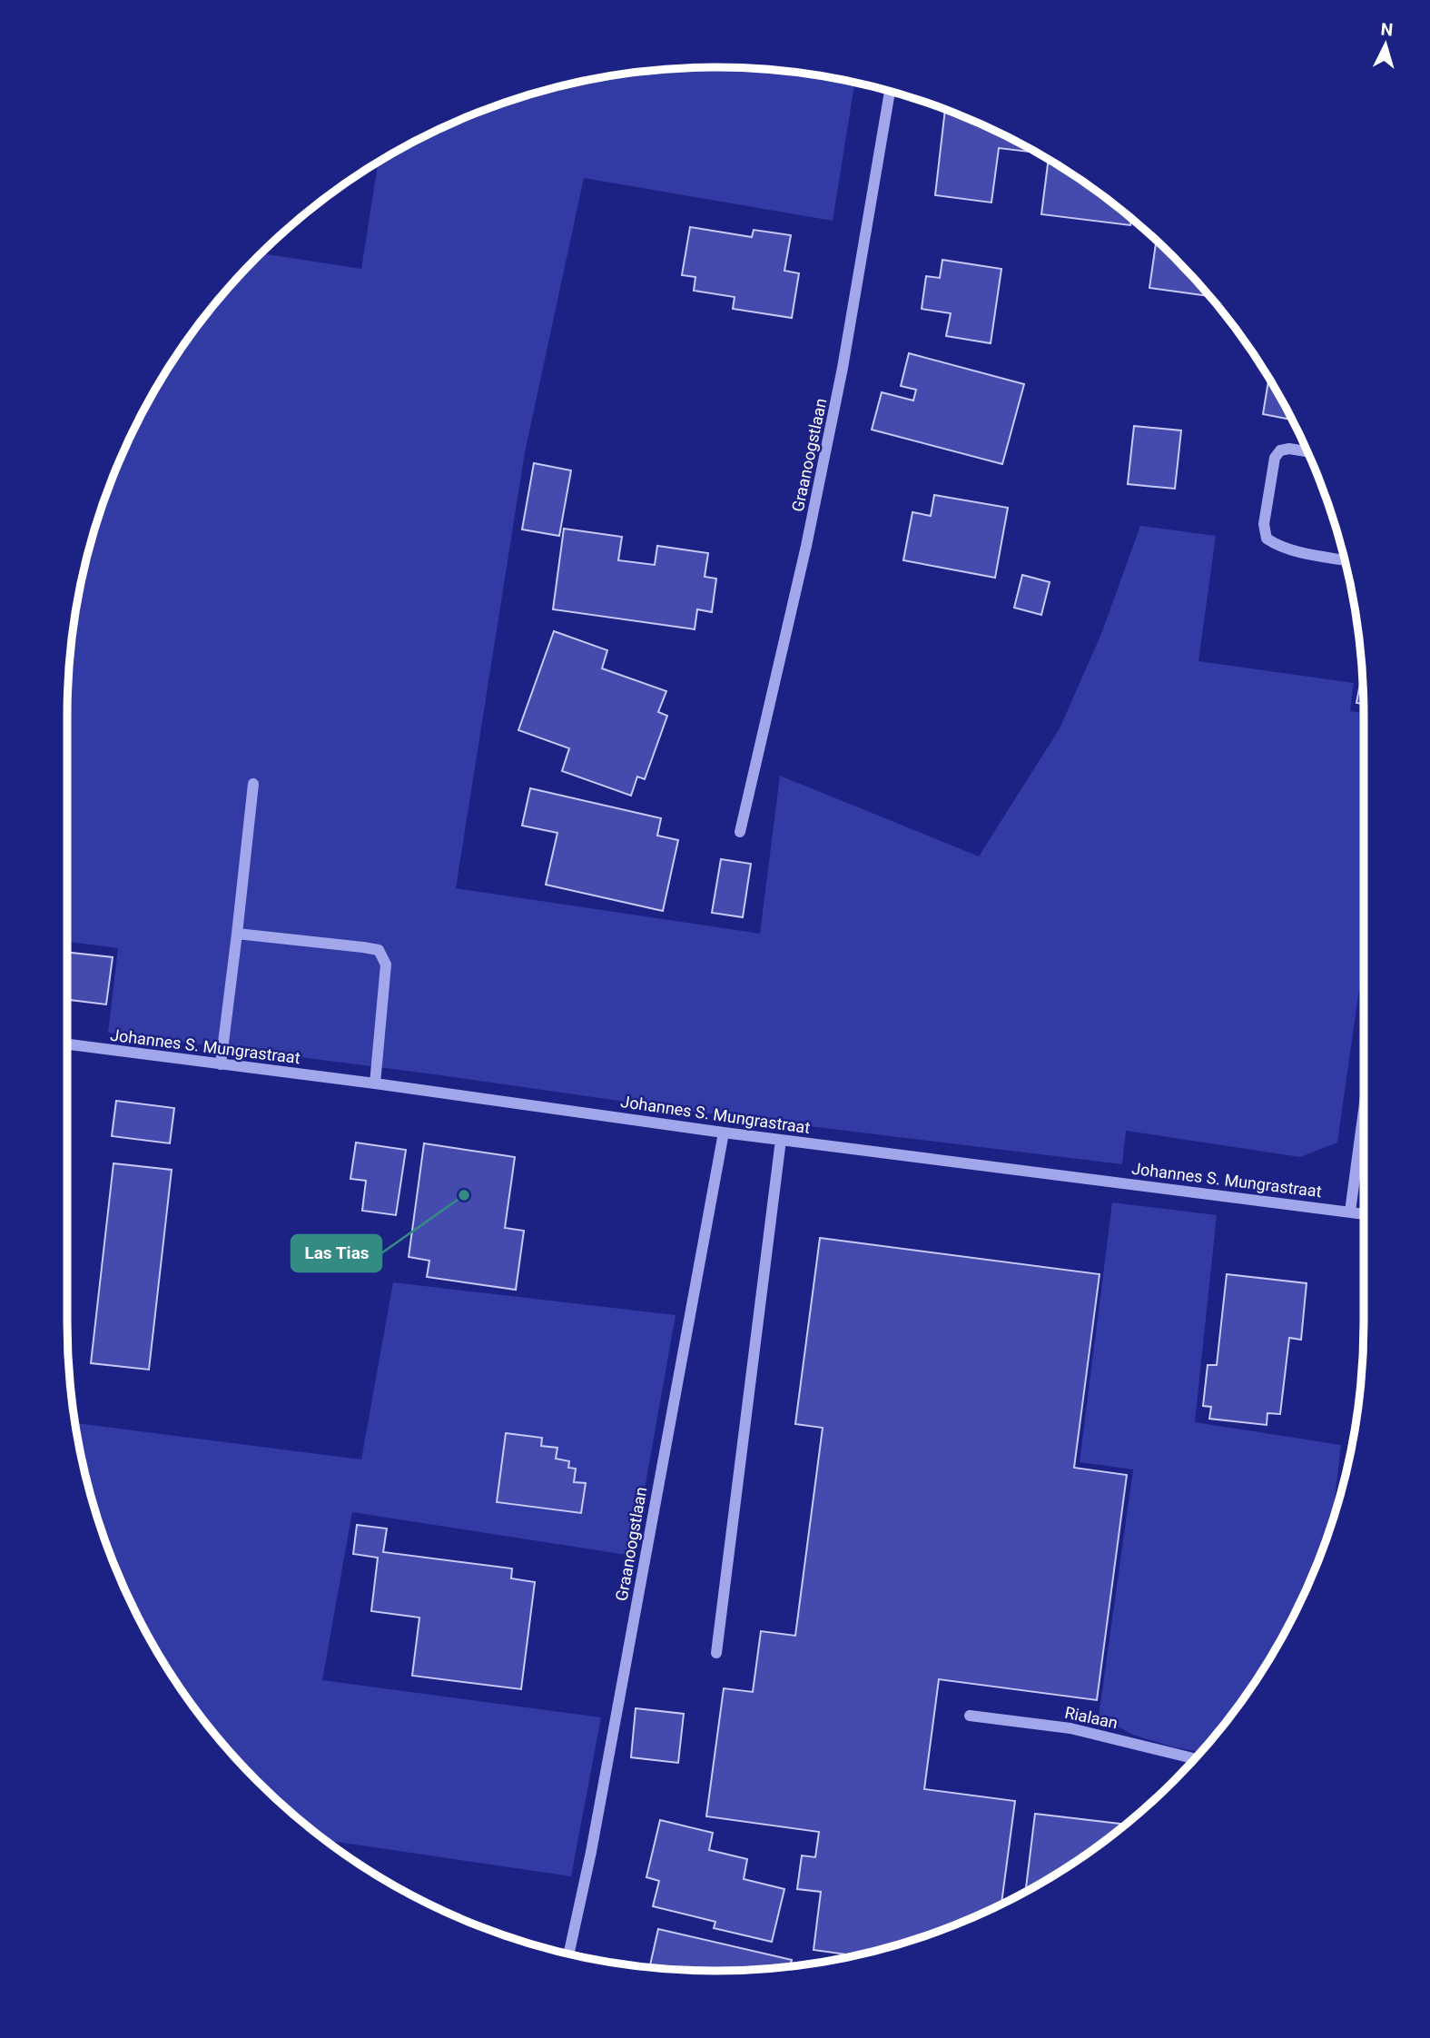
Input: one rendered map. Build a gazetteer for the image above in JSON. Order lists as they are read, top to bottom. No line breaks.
{"streets":{"street":["Graanoogstlaan","Johannes S. Mungrastraat","Rialaan"]},"crossings":[["Graanoogstlaan","Johannes S. Mungrastraat"]],"places":["Las Tias"],"north":"top"}
